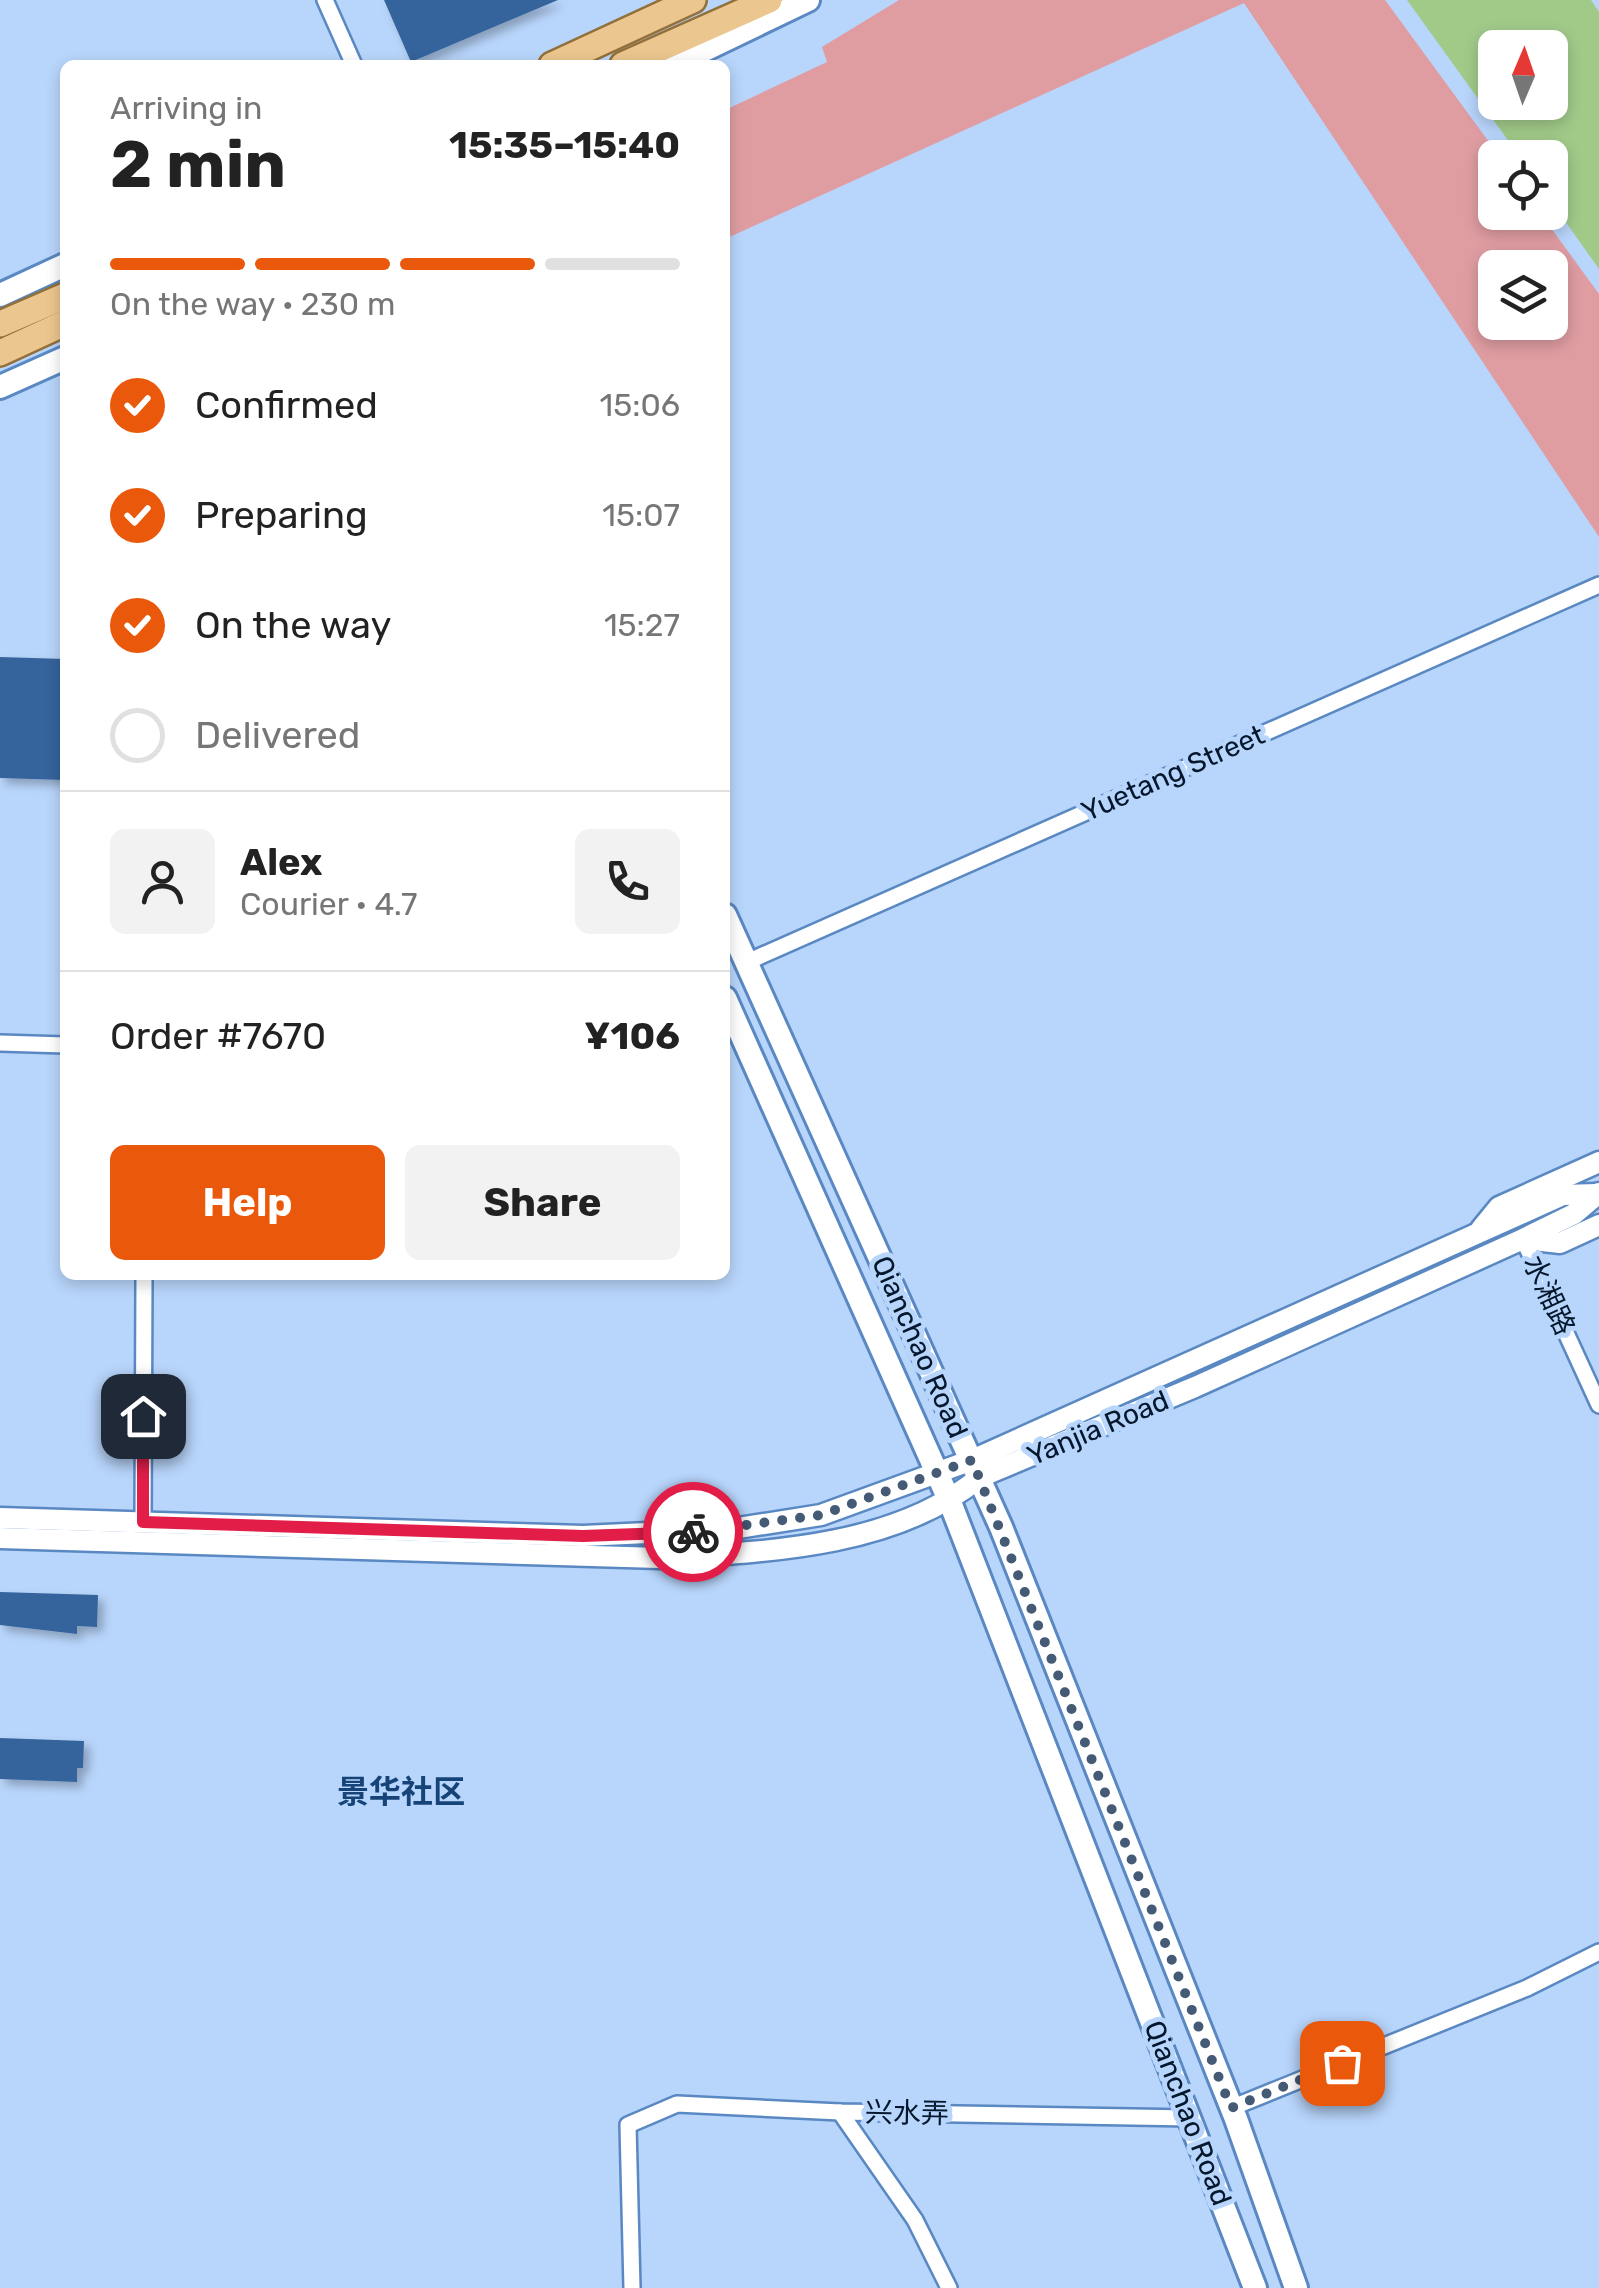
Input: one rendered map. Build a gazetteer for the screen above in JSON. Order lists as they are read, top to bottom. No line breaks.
{"streets":{"main road":["Qianchao Road"],"street":["Yuetang Street","水湘路","Yanjia Road","兴水弄"]},"crossings":[["Yuetang Street","Qianchao Road"],["水湘路","Yanjia Road"],["Qianchao Road","Yanjia Road"],["Qianchao Road","兴水弄"]],"districts":["景华社区"],"north":"top","page":{"heading":["2 min","Arriving in","15:35–15:40"],"panel":["Alex","Courier · 4.7","Order #7670","¥106"],"bar":"On the way · 230 m","list":[["Confirmed","15:06"],["Preparing","15:07"],["On the way","15:27"],"Delivered"],"buttons":["Help","Share"]}}
